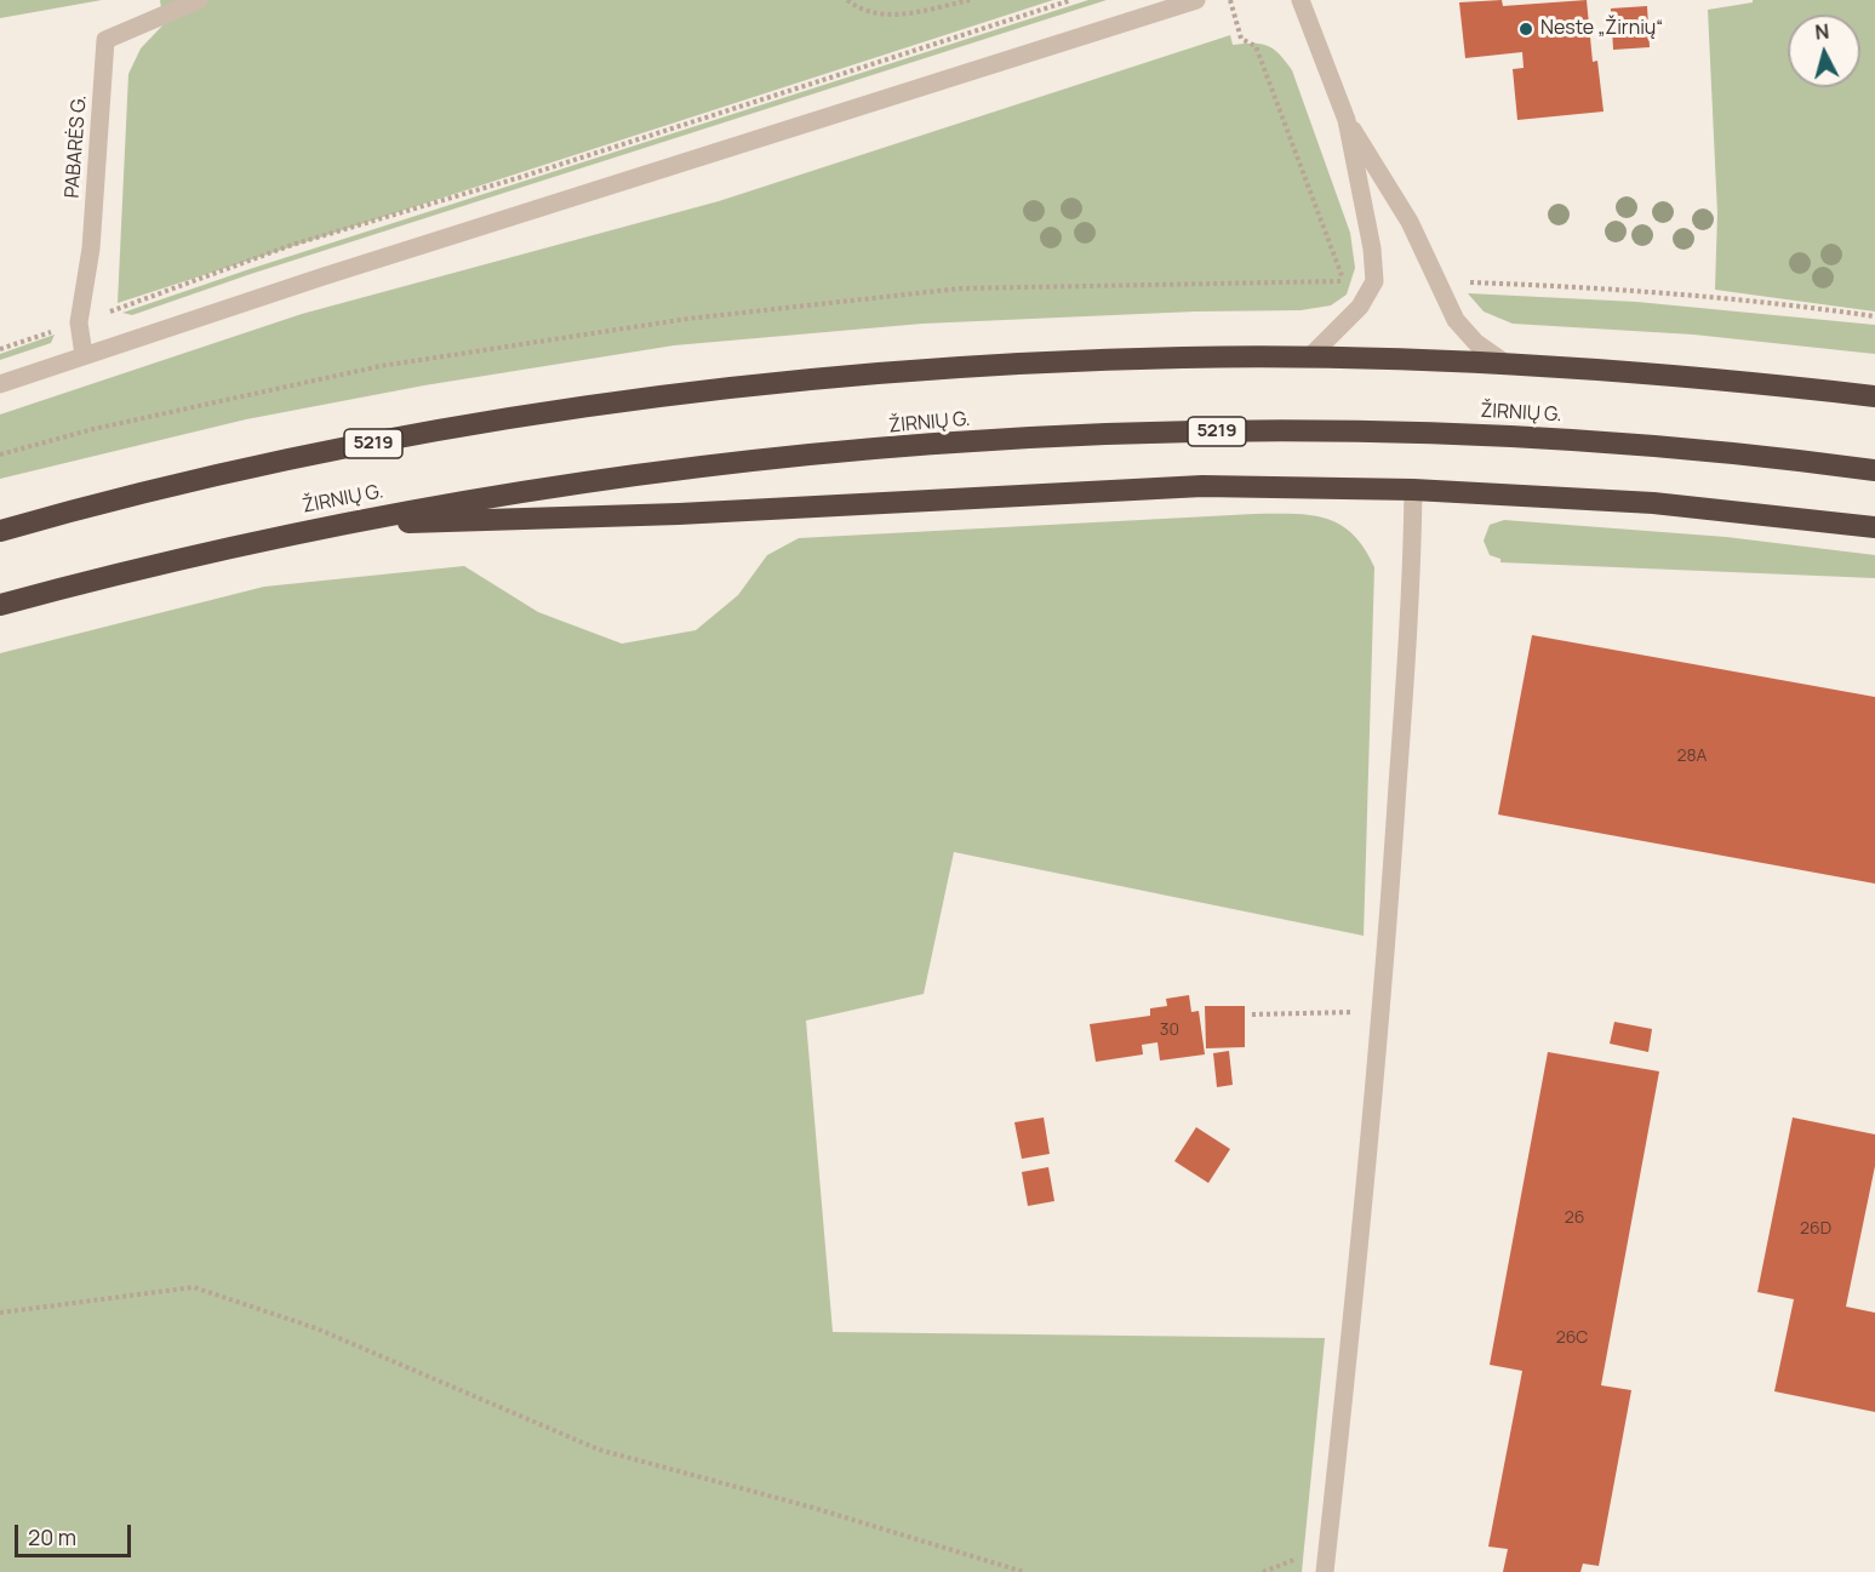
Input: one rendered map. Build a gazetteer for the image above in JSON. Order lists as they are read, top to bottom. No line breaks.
{"streets":{"highway":["ŽIRNIŲ G.","5219"],"street":["PABARĖS G."]},"crossings":[["ŽIRNIŲ G.","5219"]],"places":["Neste „Žirnių“"],"house_numbers":["28A","30","26","26D","26C"],"scale_bar":"20 m","north":"top"}
